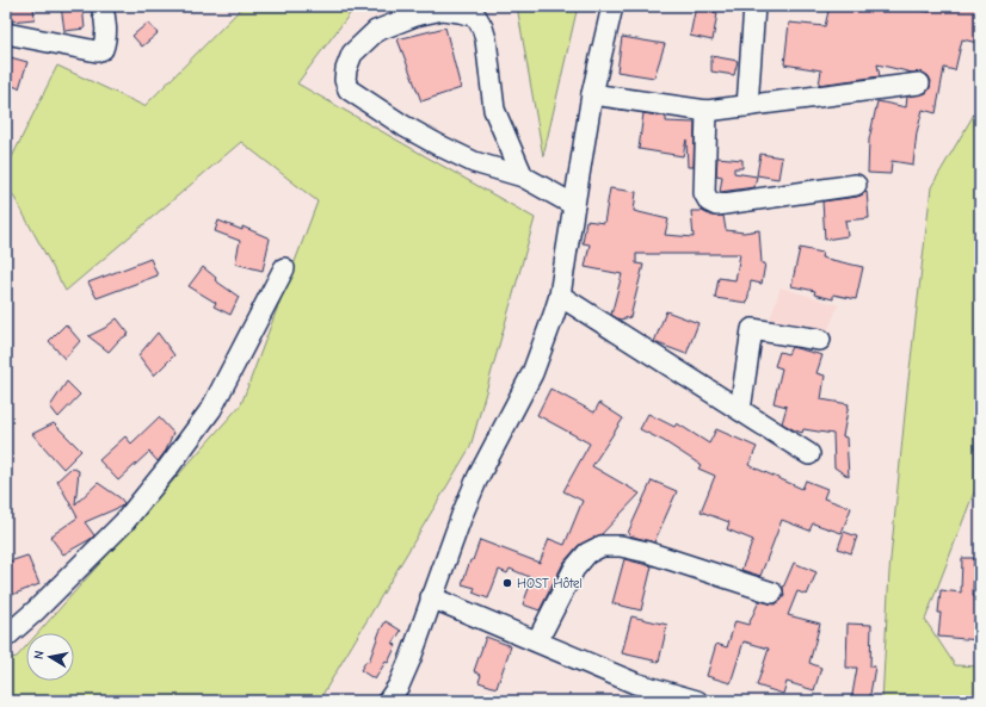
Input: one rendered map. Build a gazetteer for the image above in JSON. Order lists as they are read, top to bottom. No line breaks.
{"places":["HOST Hôtel"],"north":"left"}
